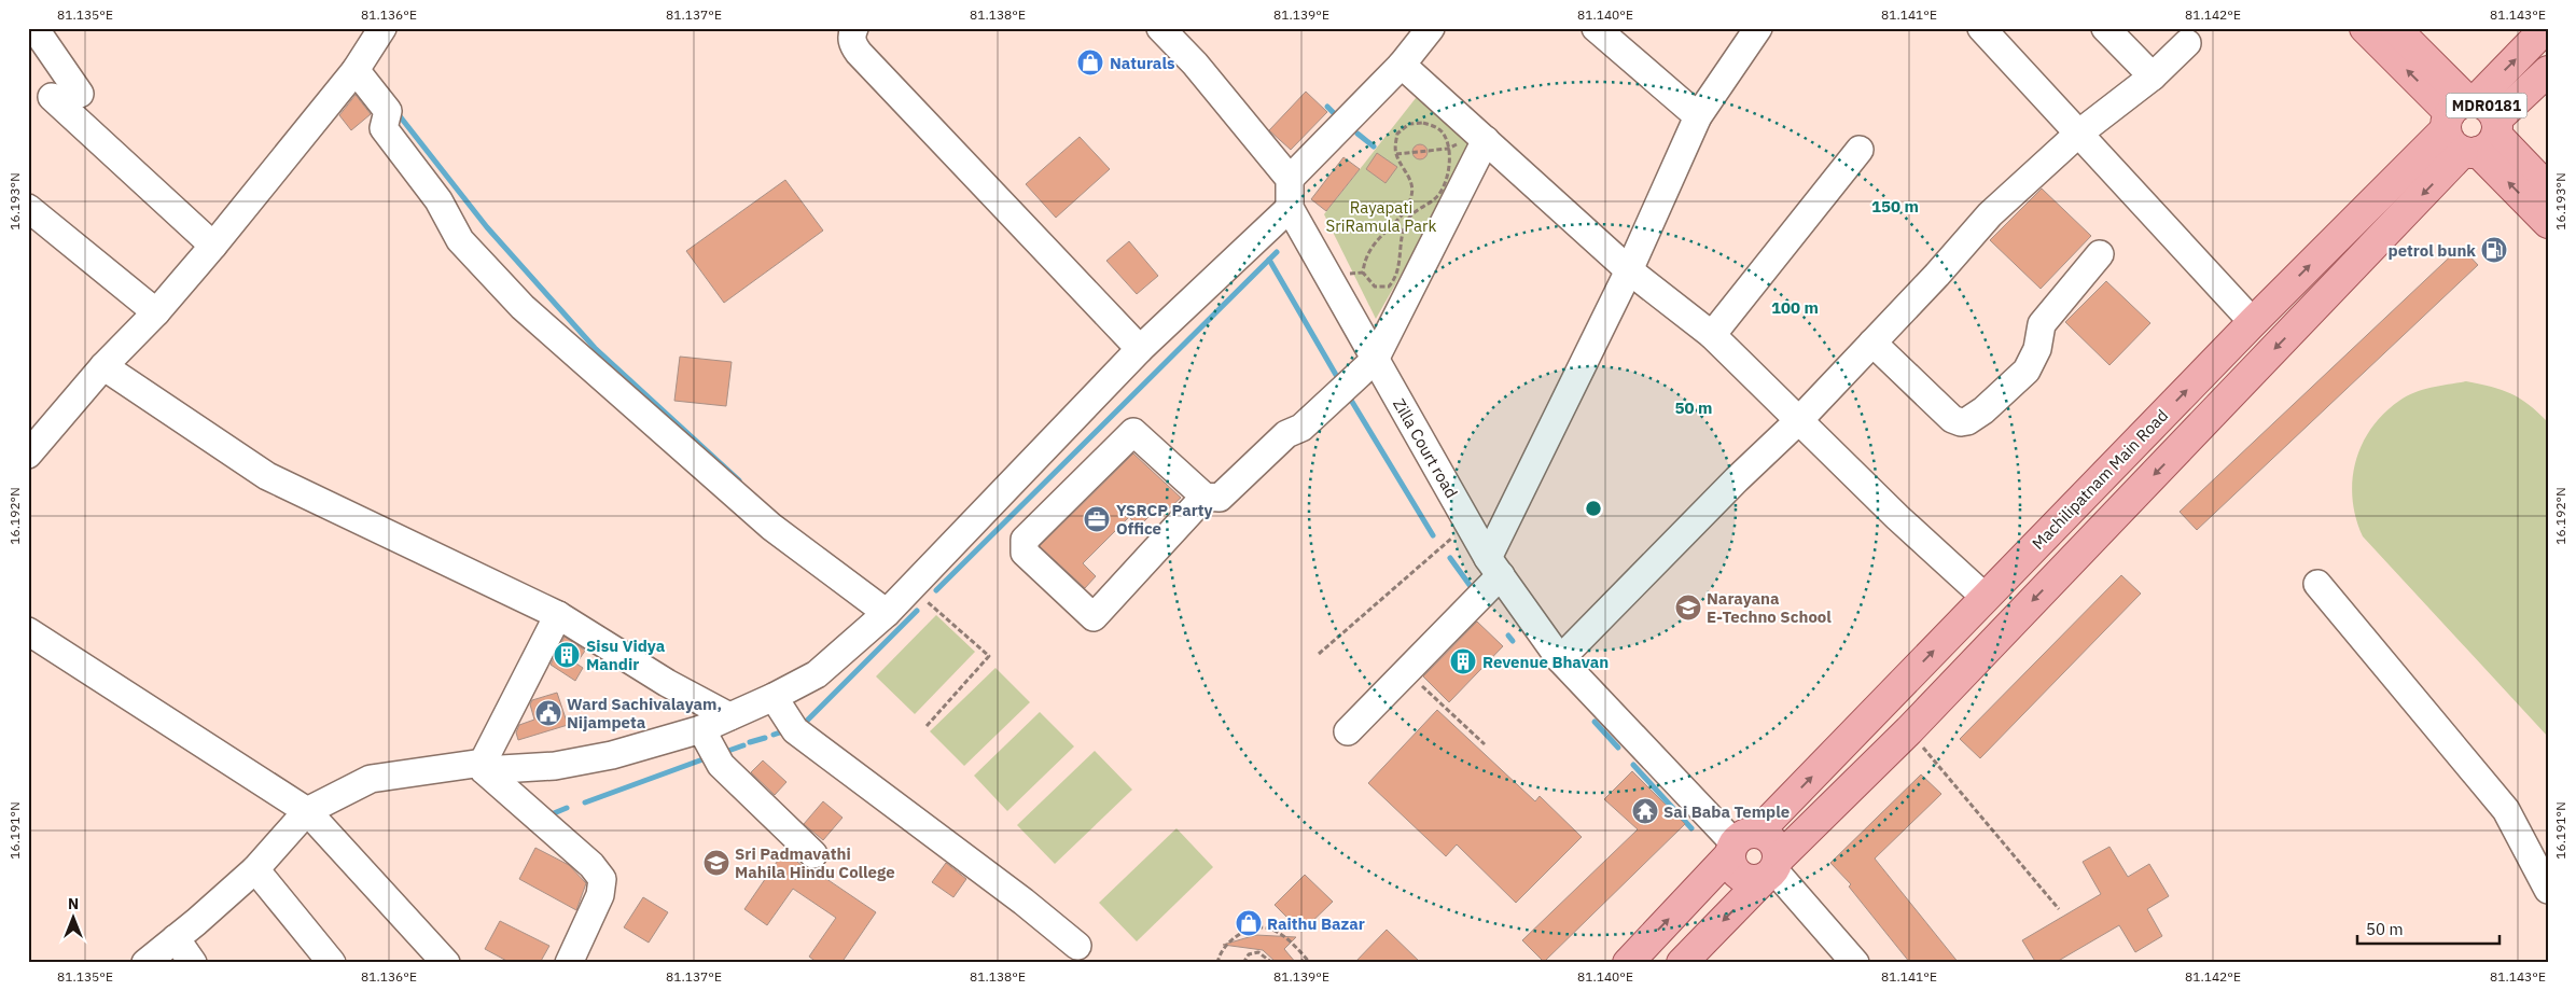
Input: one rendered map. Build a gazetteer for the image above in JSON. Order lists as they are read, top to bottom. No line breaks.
{"streets":{"main road":["MDR0181","Machilipatnam Main Road"],"street":["Zilla Court road"]},"crossings":[["MDR0181","Machilipatnam Main Road"],["Zilla Court road","Machilipatnam Main Road"]],"parks":["Rayapati SriRamula Park"],"places":{"shop":["Naturals","Raithu Bazar"],"fuel station":["petrol bunk"],"office":["YSRCP Party Office"],"school or university":["Narayana E-Techno School","Sri Padmavathi Mahila Hindu College"],"building":["Sisu Vidya Mandir","Revenue Bhavan"],"public building":["Ward Sachivalayam, Nijampeta"],"temple":["Sai Baba Temple"]},"scale_bar":"50 m","north":"top","coordinates":["81.135°E","81.136°E","81.137°E","81.138°E","81.139°E","81.140°E","81.141°E","81.142°E","81.143°E","16.193°N","16.192°N","16.191°N"],"rings":["150 m","100 m","50 m"]}
